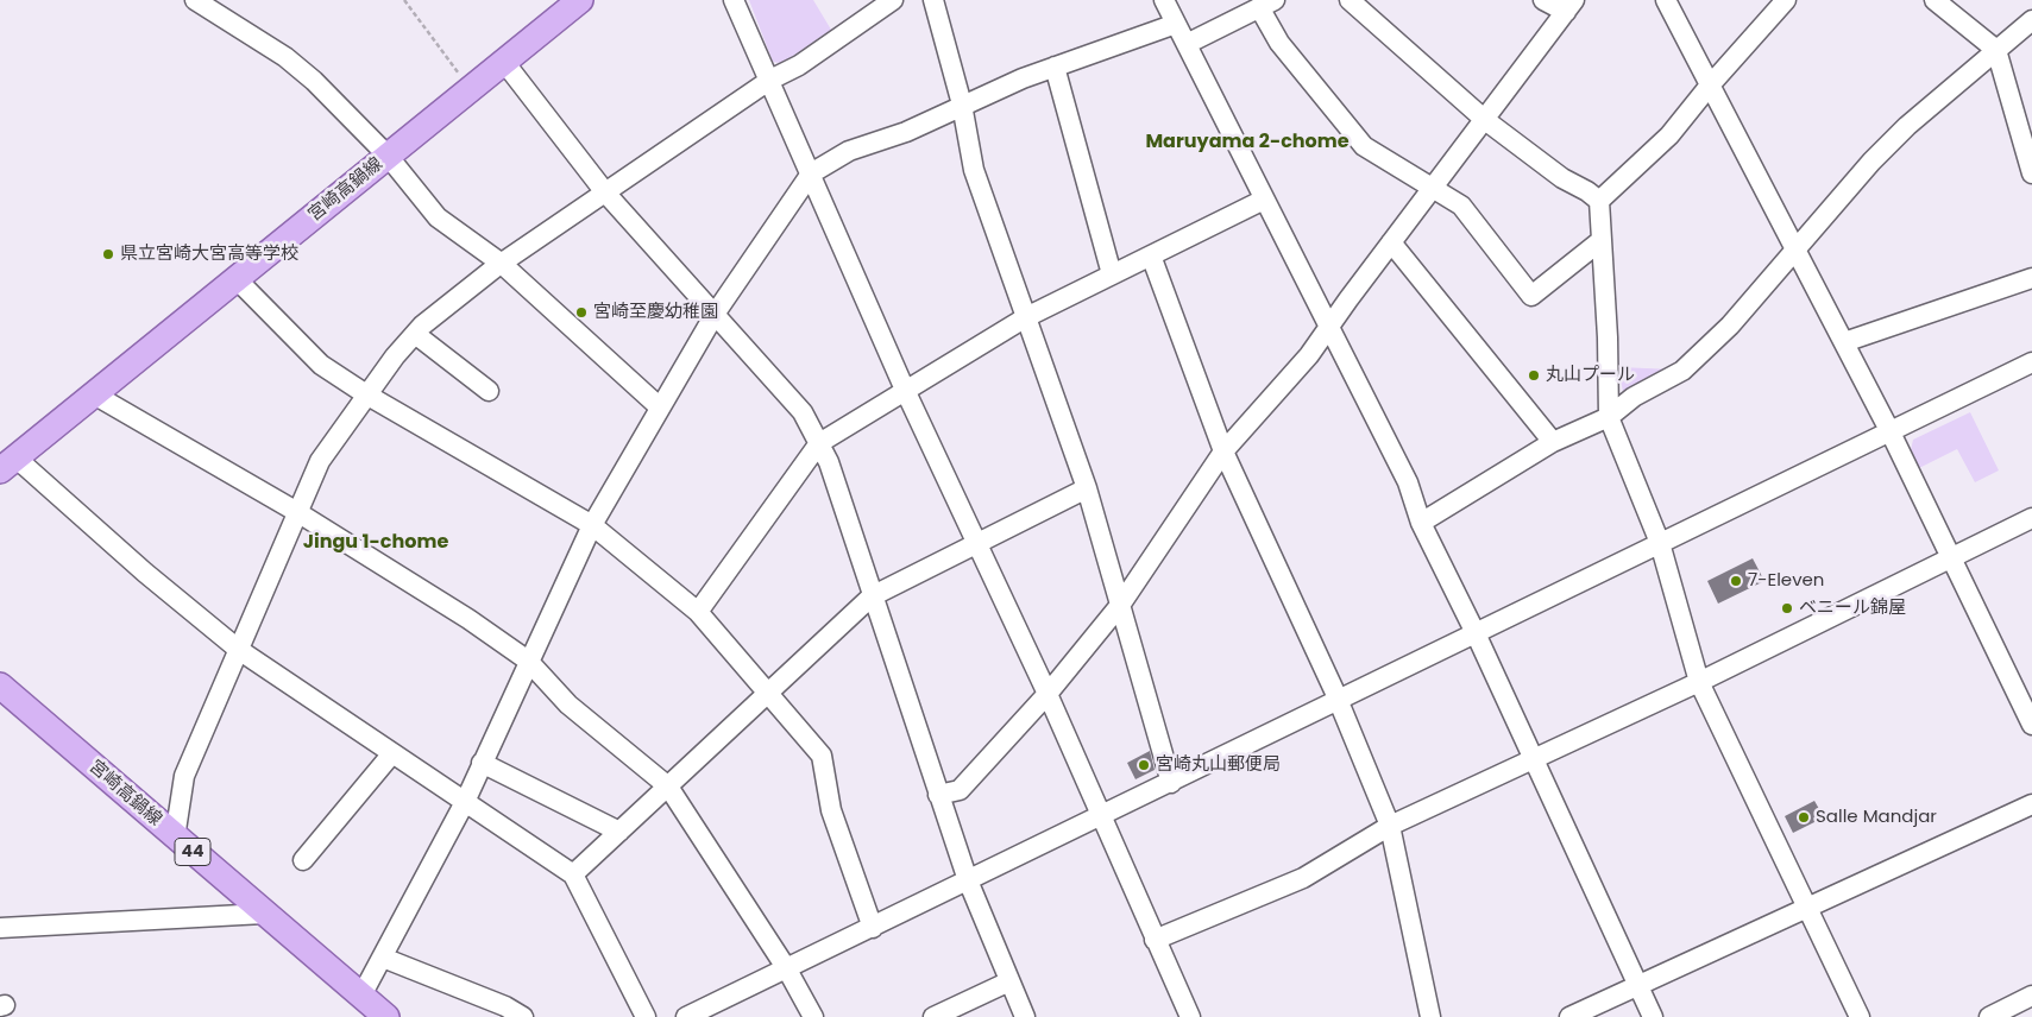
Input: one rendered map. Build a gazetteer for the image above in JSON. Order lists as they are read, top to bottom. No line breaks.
{"streets":{"main road":["宮崎高鍋線","44"]},"districts":["Maruyama 2-chome","Jingu 1-chome"],"places":["県立宮崎大宮高等学校","宮崎至慶幼稚園","丸山プール","7-Eleven","ベニール錦屋","宮崎丸山郵便局","Salle Mandjar"]}
